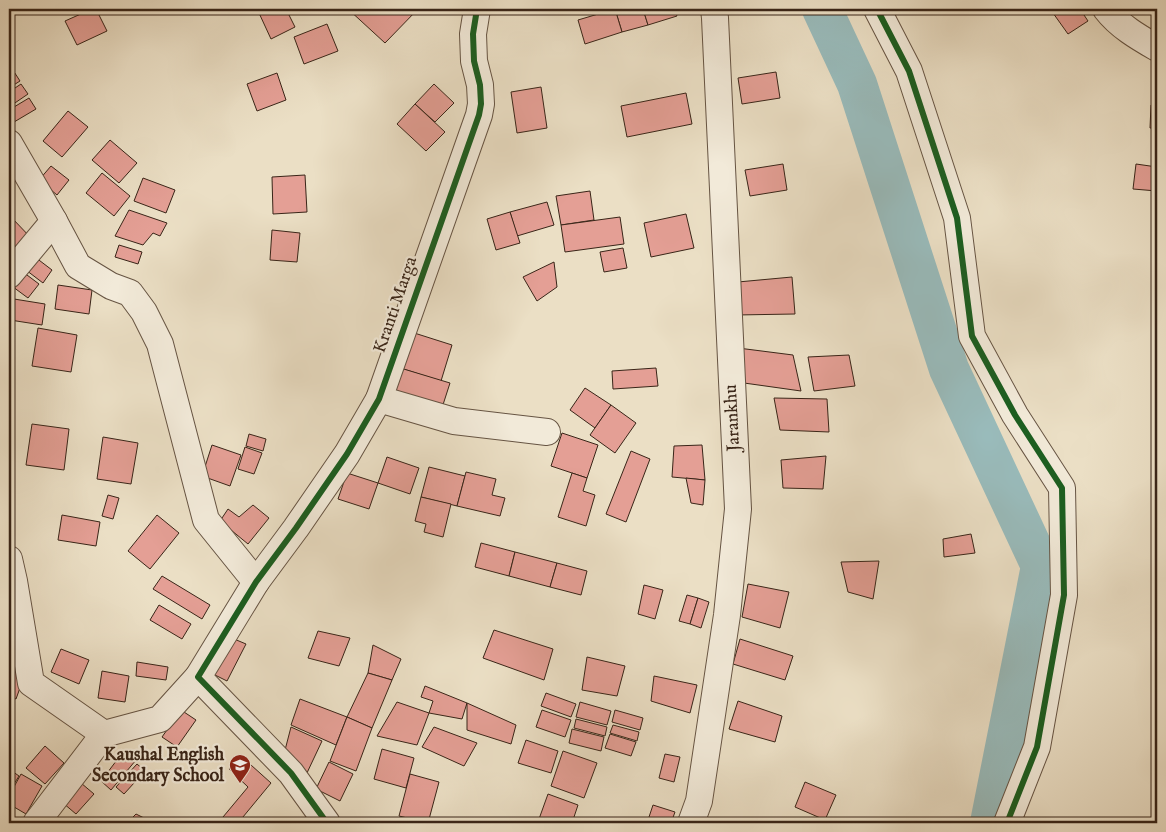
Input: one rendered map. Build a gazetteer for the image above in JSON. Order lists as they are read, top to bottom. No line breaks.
{"streets":{"street":["Kranti Marga","Jarankhu"]},"places":{"school or university":["Kaushal English Secondary School"]}}
